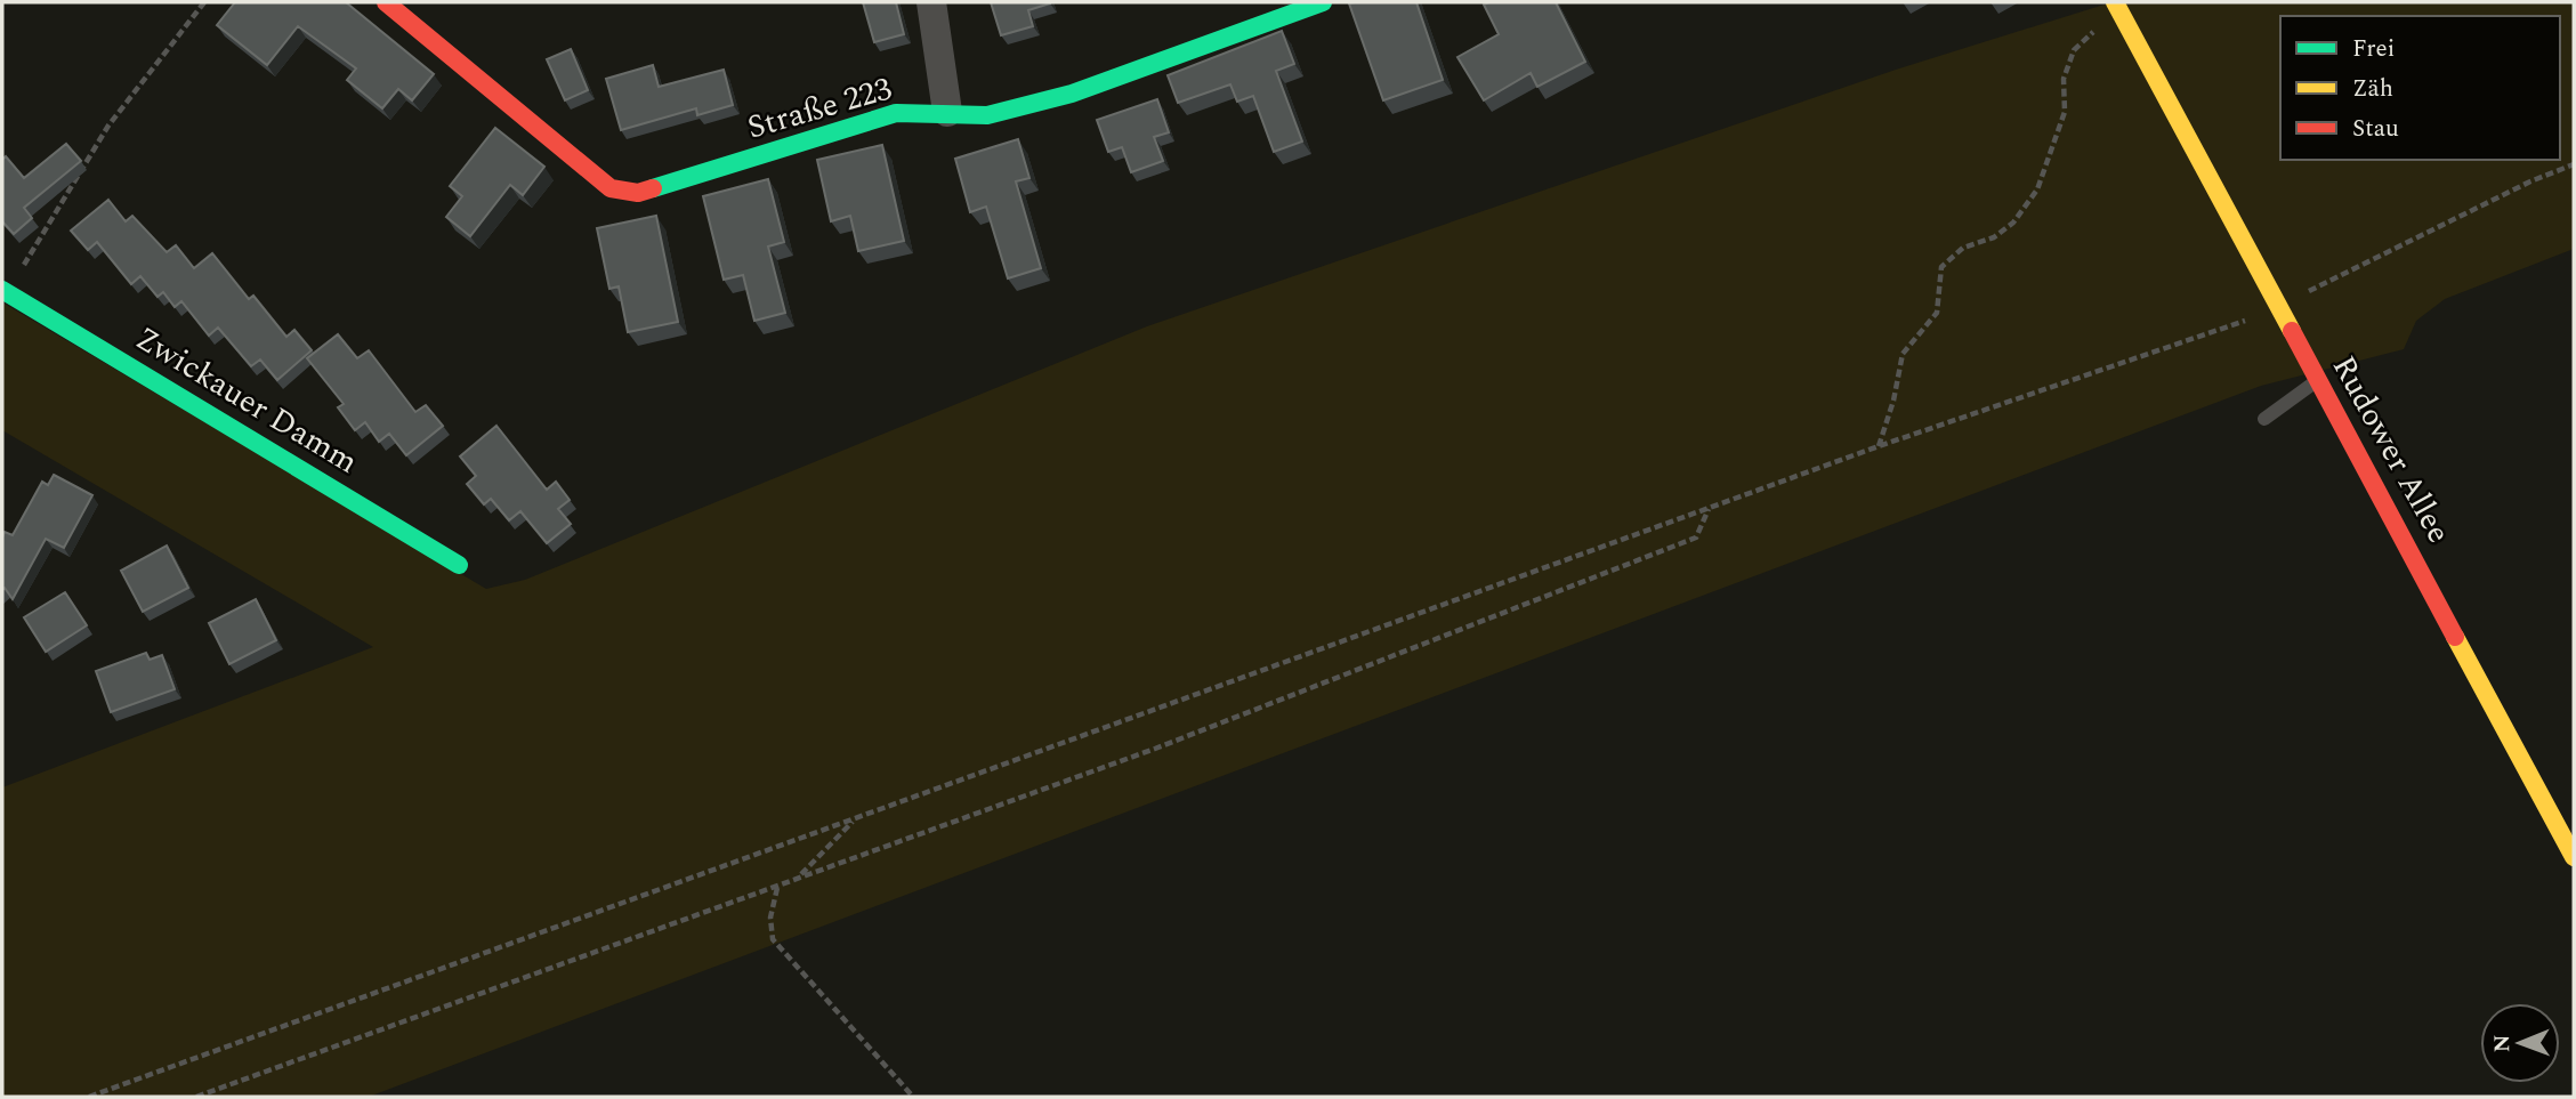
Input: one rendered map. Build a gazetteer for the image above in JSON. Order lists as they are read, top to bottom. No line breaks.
{"streets":{"street":["Straße 223","Zwickauer Damm","Rudower Allee"]},"legend":["Frei","Zäh","Stau"],"north":"left"}
